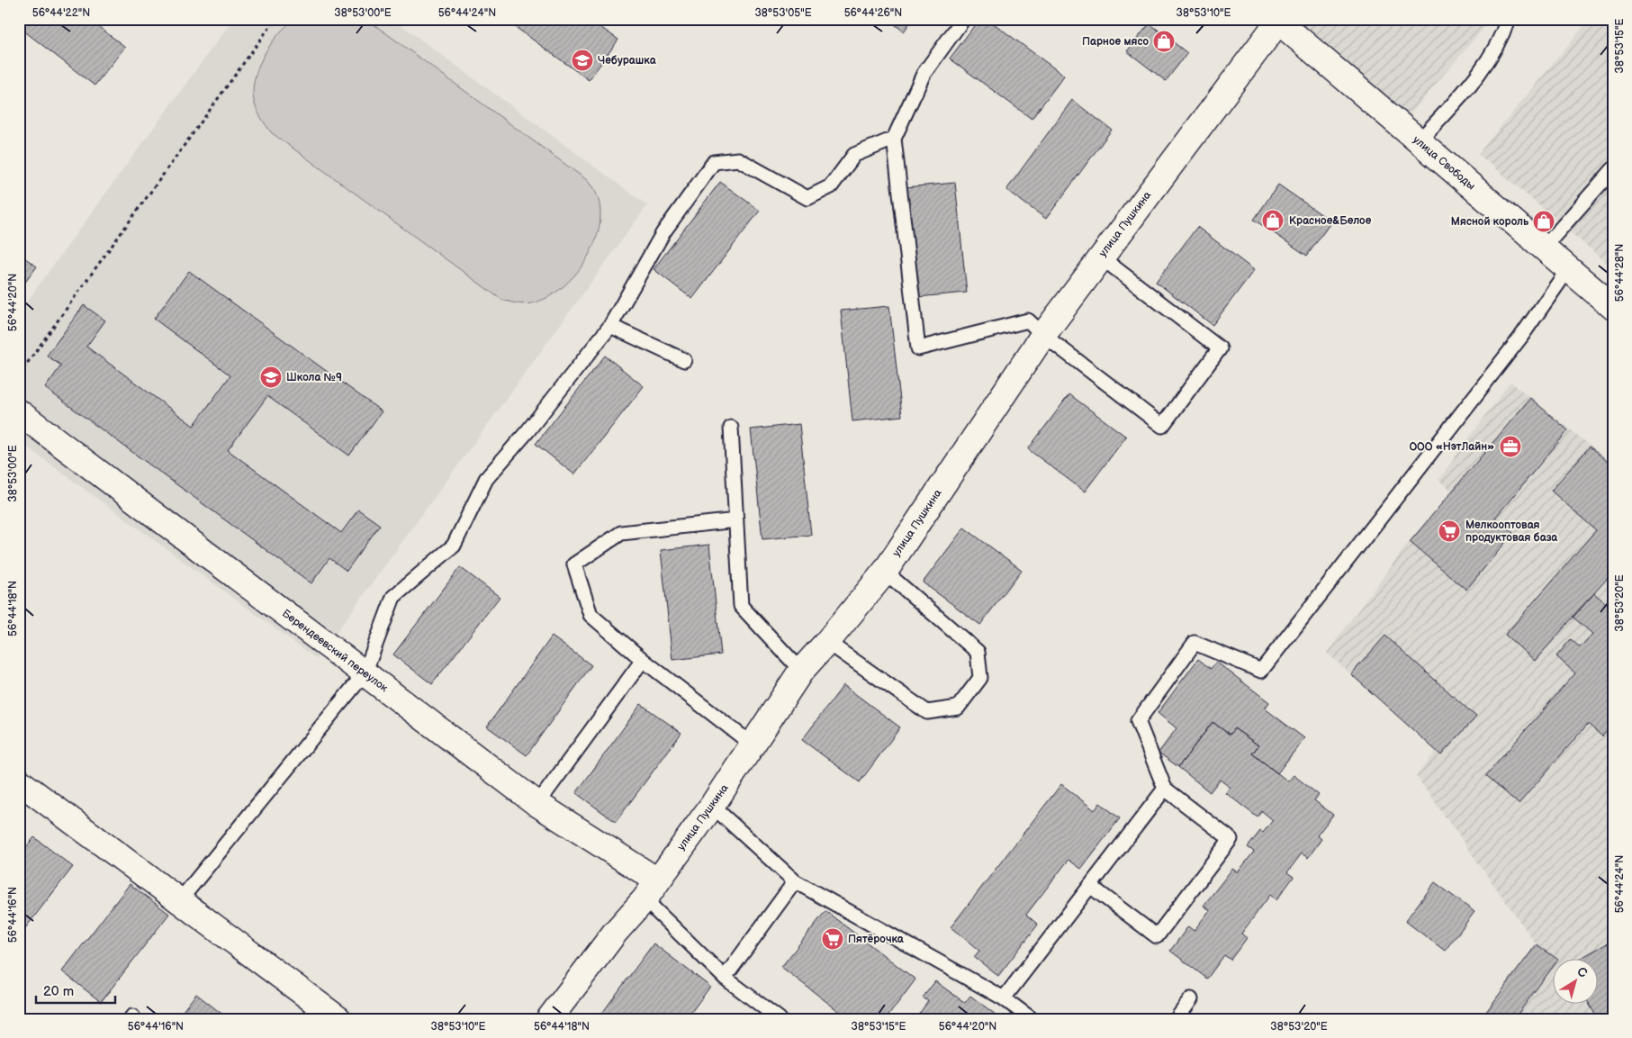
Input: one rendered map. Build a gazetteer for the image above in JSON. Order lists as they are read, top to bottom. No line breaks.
{"streets":{"street":["улица Свободы","улица Пушкина","Берендеевский переулок"]},"crossings":[["улица Свободы","улица Пушкина"],["улица Пушкина","Берендеевский переулок"]],"places":{"shop":["Парное мясо","Красное&Белое","Мясной король"],"school or university":["Чебурашка","Школа №9"],"office":["ООО «НэтЛайн»"],"supermarket":["Мелкооптовая продуктовая база","Пятёрочка"]},"scale_bar":"20 m","north":"top right","coordinates":["56°44'22\"N","38°53'00\"E","56°44'24\"N","38°53'05\"E","56°44'26\"N","38°53'10\"E","38°53'15\"E","56°44'28\"N","56°44'20\"N","38°53'20\"E","56°44'18\"N","56°44'16\"N"]}
